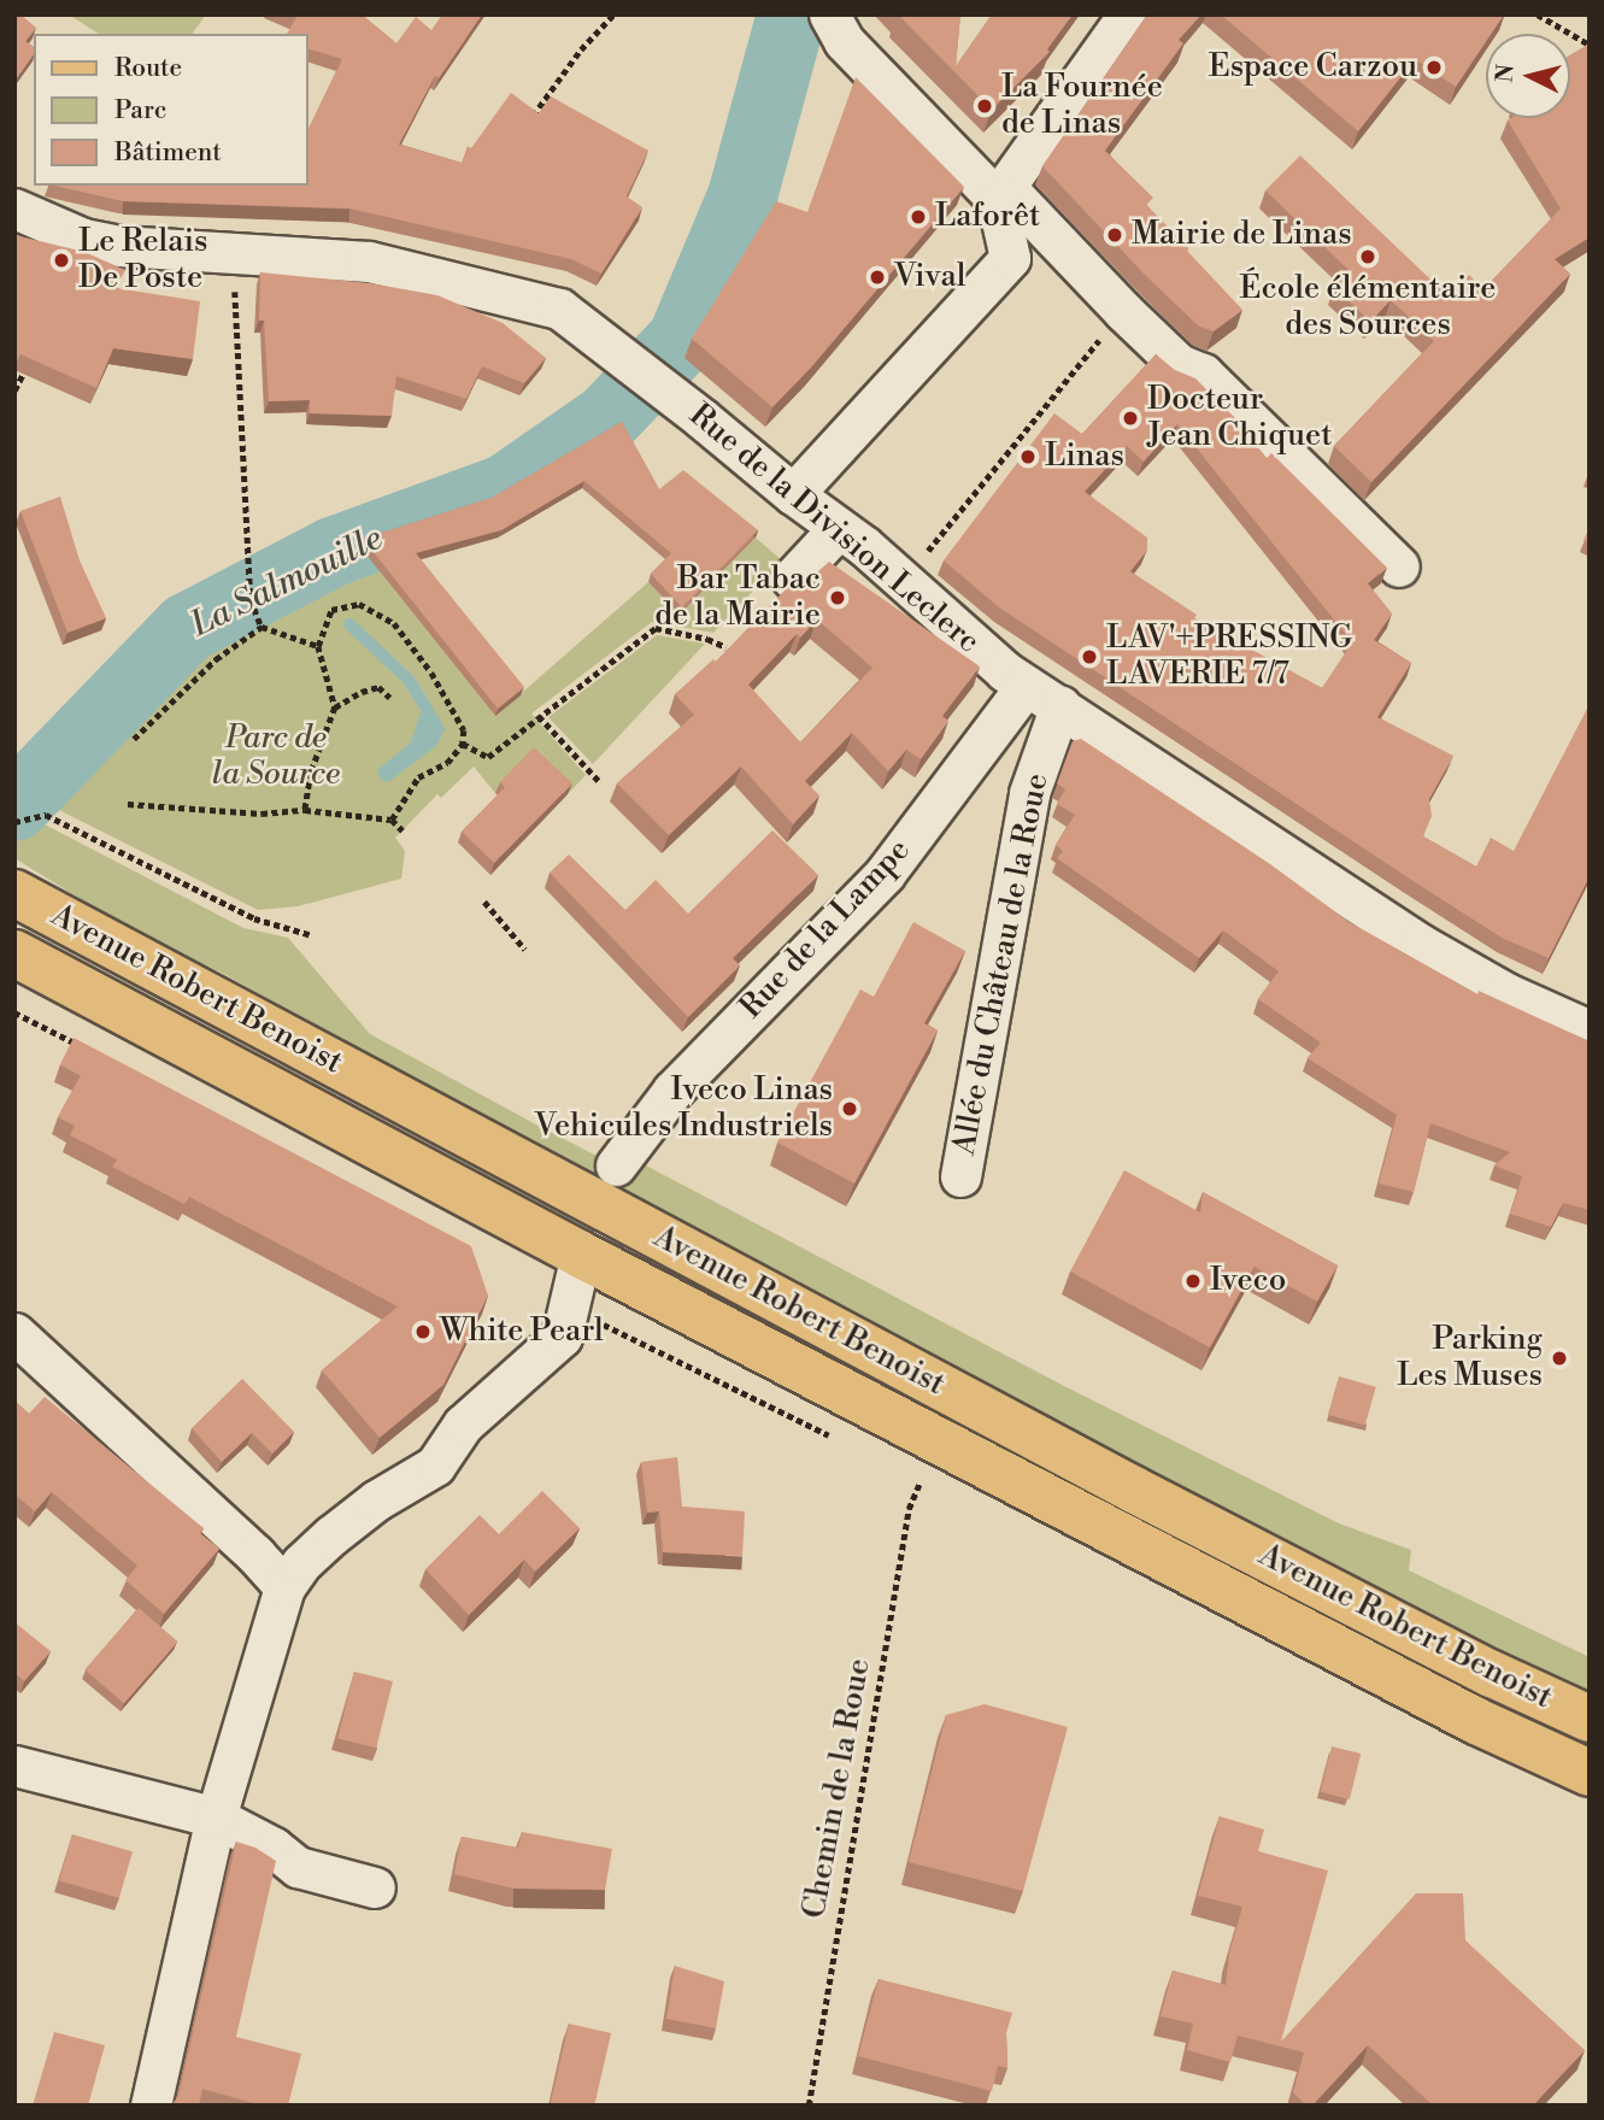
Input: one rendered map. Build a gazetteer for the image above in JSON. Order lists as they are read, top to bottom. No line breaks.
{"streets":{"main road":["Avenue Robert Benoist"],"street":["Rue de la Division Leclerc","Rue de la Lampe","Allée du Château de la Roue"],"path":["Chemin de la Roue"]},"crossings":[["Rue de la Division Leclerc","Rue de la Lampe"],["Rue de la Division Leclerc","Allée du Château de la Roue"]],"water":["La Salmouille"],"parks":["Parc de la Source"],"places":["Espace Carzou","La Fournée de Linas","Laforêt","Mairie de Linas","École élémentaire des Sources","Le Relais De Poste","Vival","Docteur Jean Chiquet","Linas","Bar Tabac de la Mairie","LAV'+PRESSING LAVERIE 7/7","Iveco Linas Vehicules Industriels","Iveco","White Pearl","Parking Les Muses"],"legend":["Route","Parc","Bâtiment"],"north":"left"}
